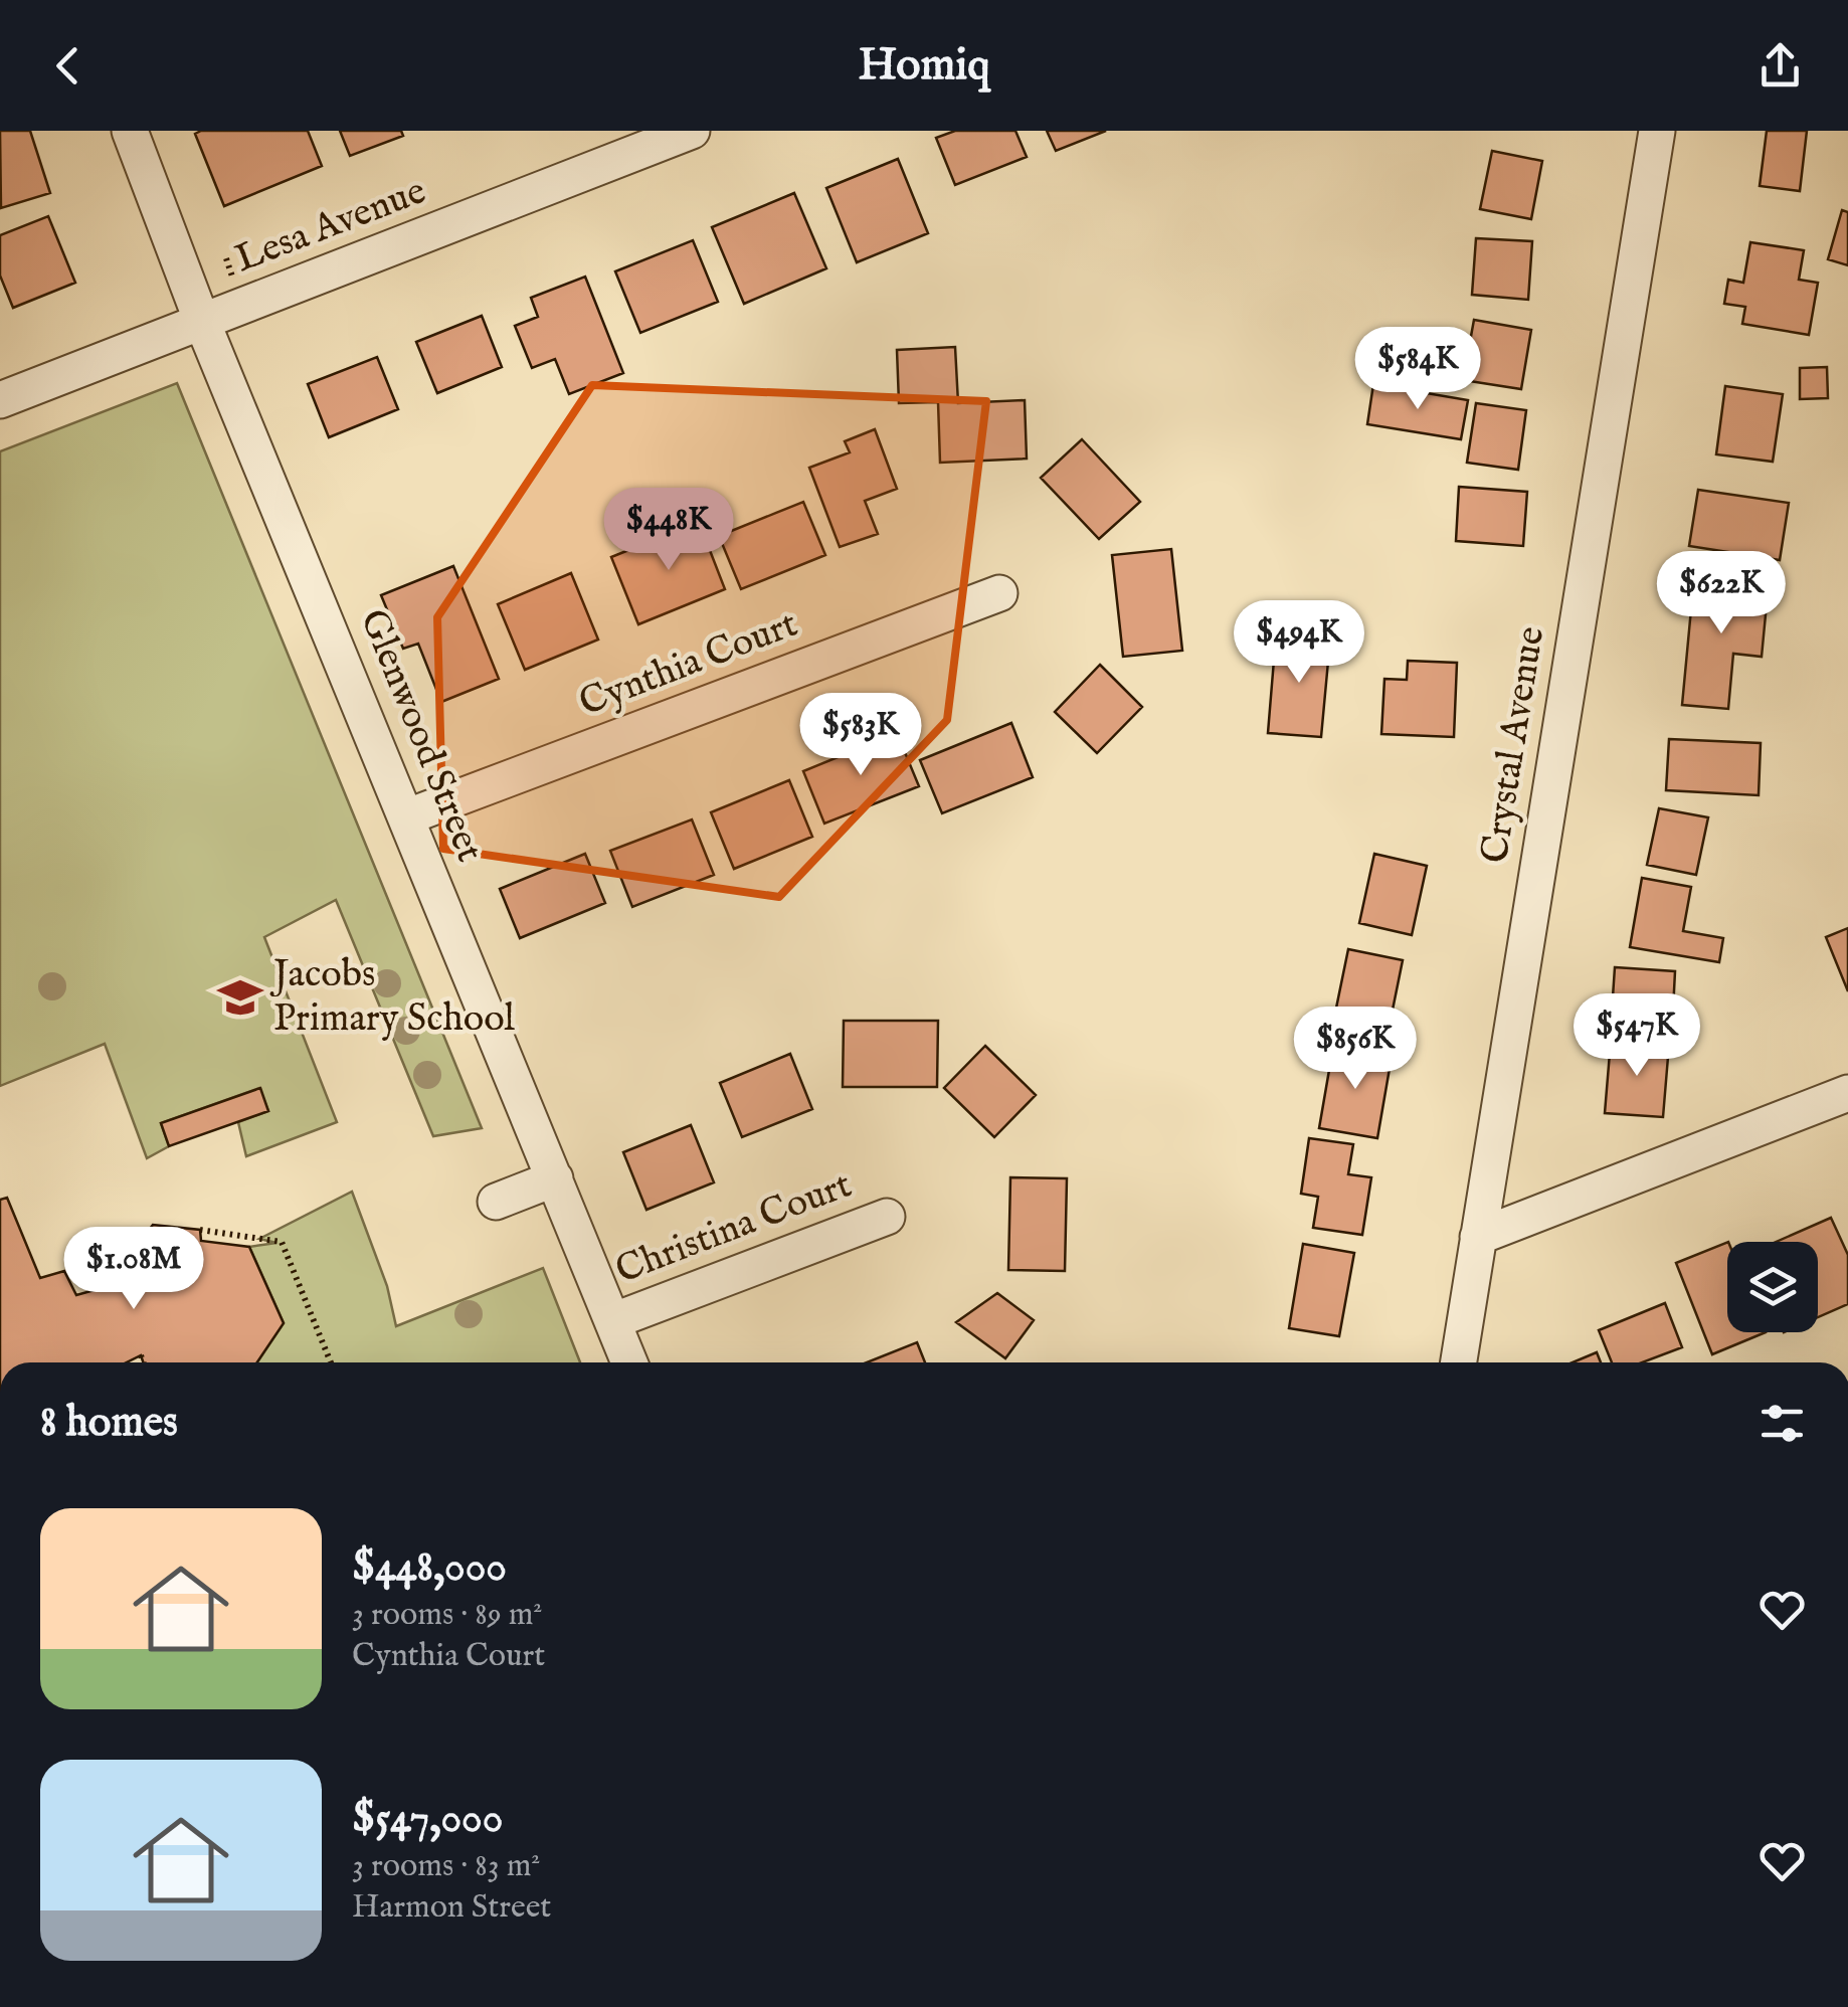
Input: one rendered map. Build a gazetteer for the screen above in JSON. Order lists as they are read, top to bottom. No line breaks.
{"streets":{"street":["Lesa Avenue","Cynthia Court","Glenwood Street","Crystal Avenue","Christina Court"]},"crossings":[["Lesa Avenue","Glenwood Street"],["Cynthia Court","Glenwood Street"],["Glenwood Street","Christina Court"]],"places":{"school or university":["Jacobs Primary School"]},"page":{"header":"Homiq","price":["$584K","$448K","$622K","$494K","$583K","$547K","$856K","$1.08M"],"heading":"8 homes","list":[{"name":"$448,000","note":"3 rooms · 89 m² · Cynthia Court"},{"name":"$547,000","note":"3 rooms · 83 m² · Harmon Street"}]}}
